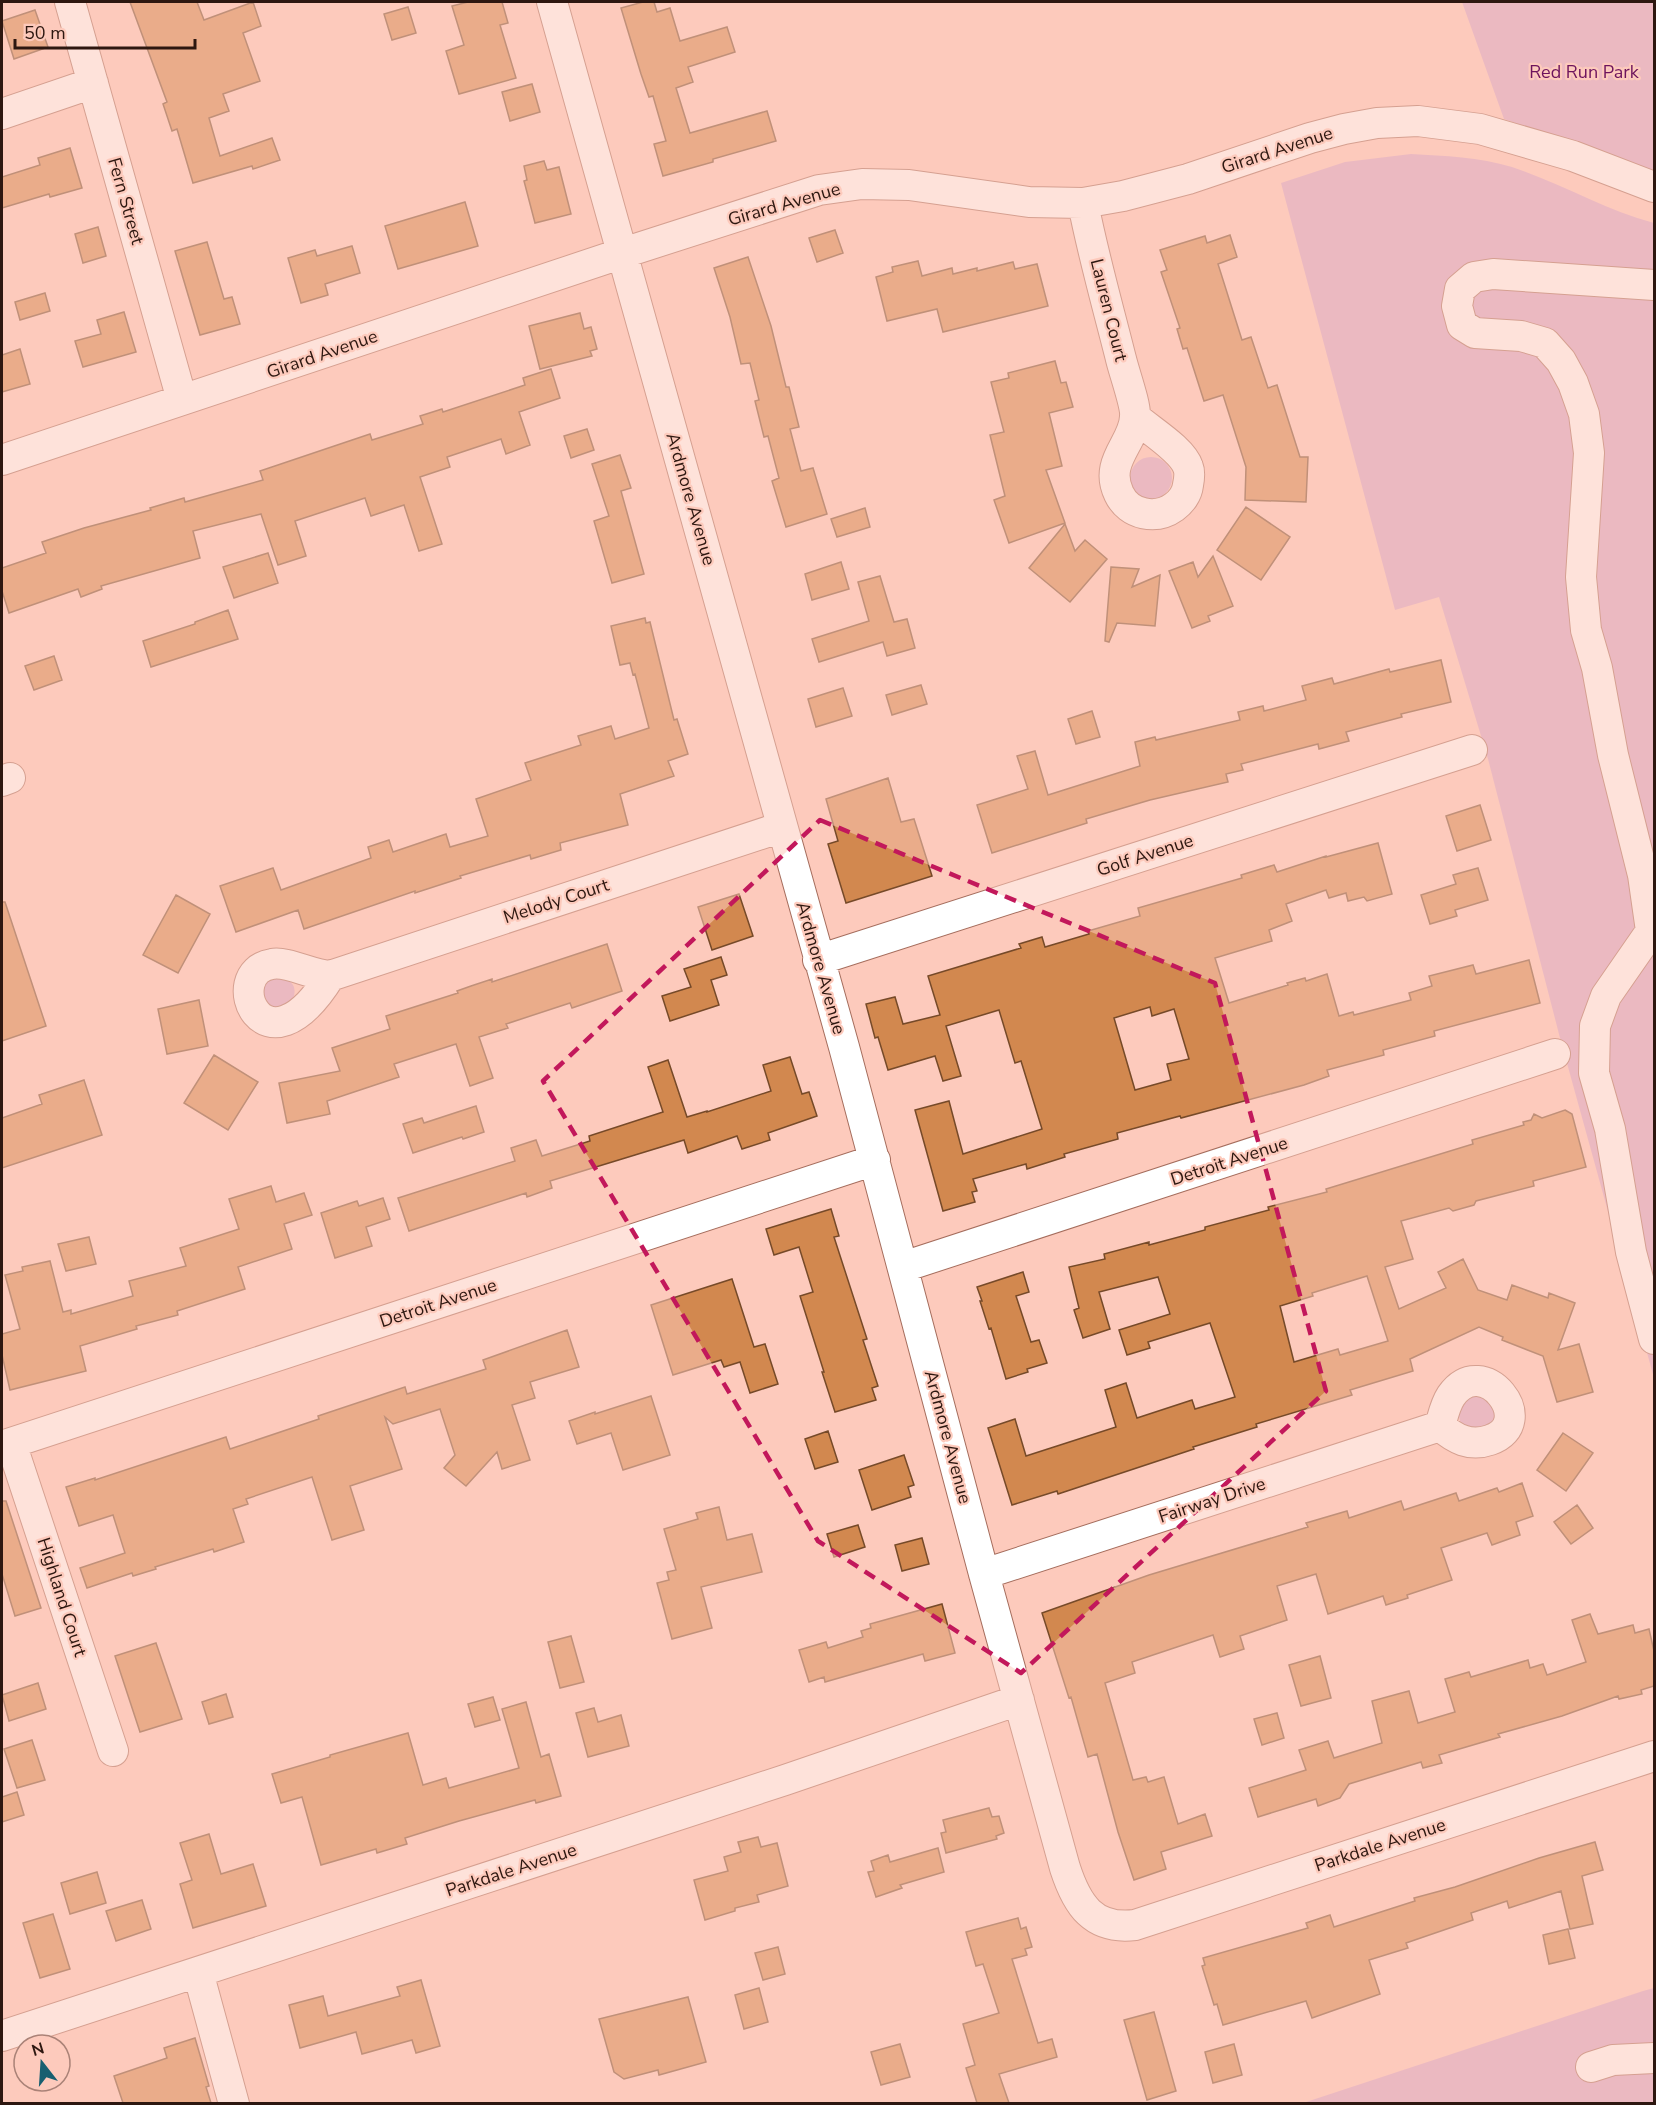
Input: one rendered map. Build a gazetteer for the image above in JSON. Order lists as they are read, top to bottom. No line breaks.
{"streets":{"street":["Girard Avenue","Fern Street","Lauren Court","Ardmore Avenue","Golf Avenue","Melody Court","Detroit Avenue","Fairway Drive","Highland Court","Parkdale Avenue"]},"crossings":[["Girard Avenue","Fern Street"],["Girard Avenue","Lauren Court"],["Girard Avenue","Ardmore Avenue"],["Ardmore Avenue","Golf Avenue"],["Ardmore Avenue","Melody Court"],["Ardmore Avenue","Detroit Avenue"],["Ardmore Avenue","Fairway Drive"],["Ardmore Avenue","Parkdale Avenue"],["Detroit Avenue","Highland Court"]],"parks":["Red Run Park"],"scale_bar":"50 m","north":"top"}
